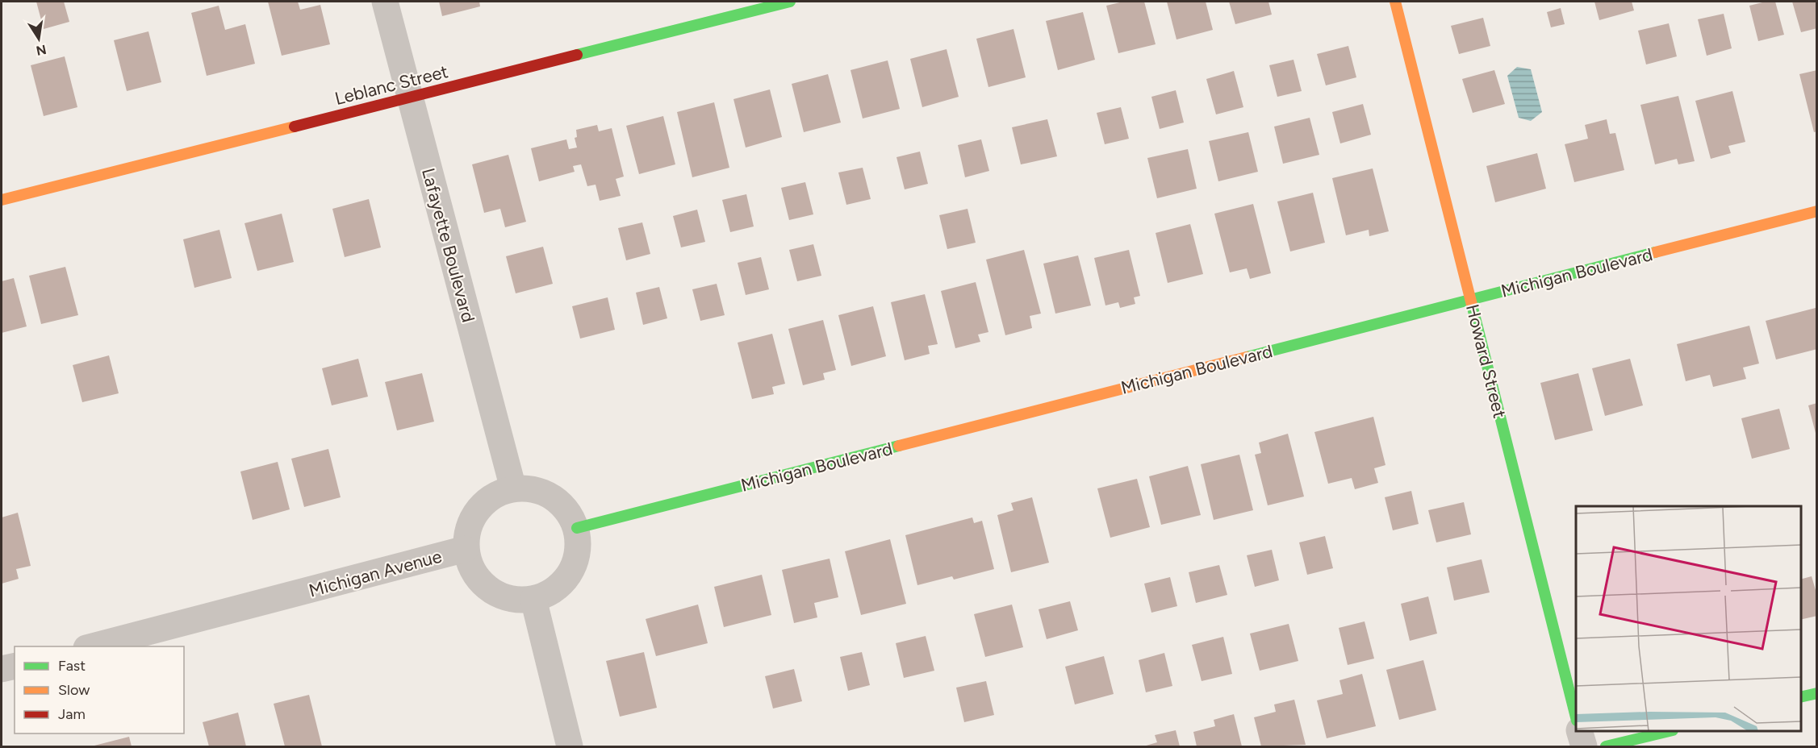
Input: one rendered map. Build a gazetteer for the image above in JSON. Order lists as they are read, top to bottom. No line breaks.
{"streets":{"street":["Leblanc Street","Lafayette Boulevard","Michigan Boulevard","Howard Street","Michigan Avenue"]},"crossings":[["Leblanc Street","Lafayette Boulevard"],["Lafayette Boulevard","Michigan Boulevard"],["Lafayette Boulevard","Michigan Avenue"],["Michigan Boulevard","Howard Street"],["Michigan Boulevard","Michigan Avenue"]],"legend":["Fast","Slow","Jam"],"north":"bottom"}
